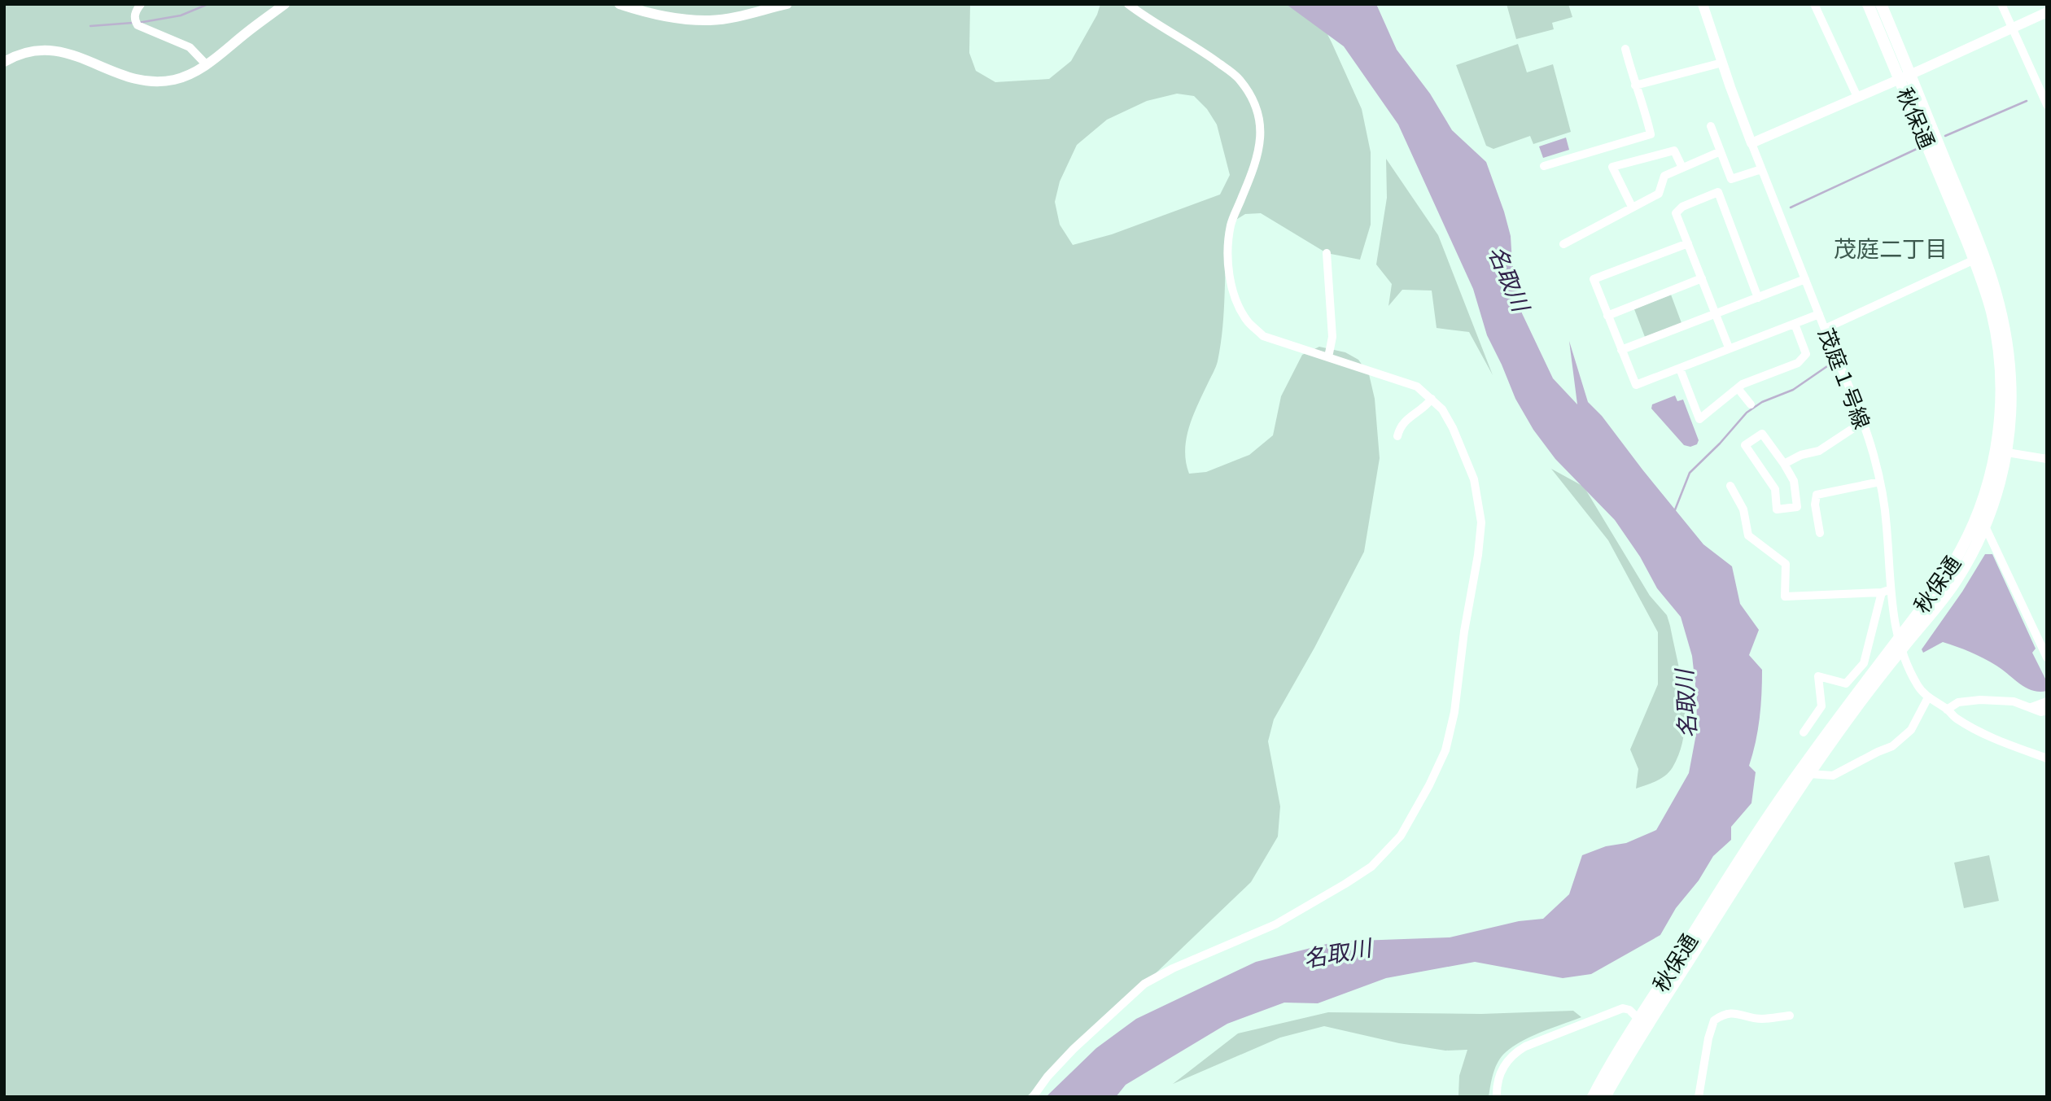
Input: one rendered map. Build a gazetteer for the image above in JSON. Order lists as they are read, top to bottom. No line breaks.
{"streets":{"highway":["秋保通"],"street":["茂庭１号線"]},"crossings":[["秋保通","茂庭１号線"]],"districts":["茂庭二丁目"],"water":["名取川"]}
